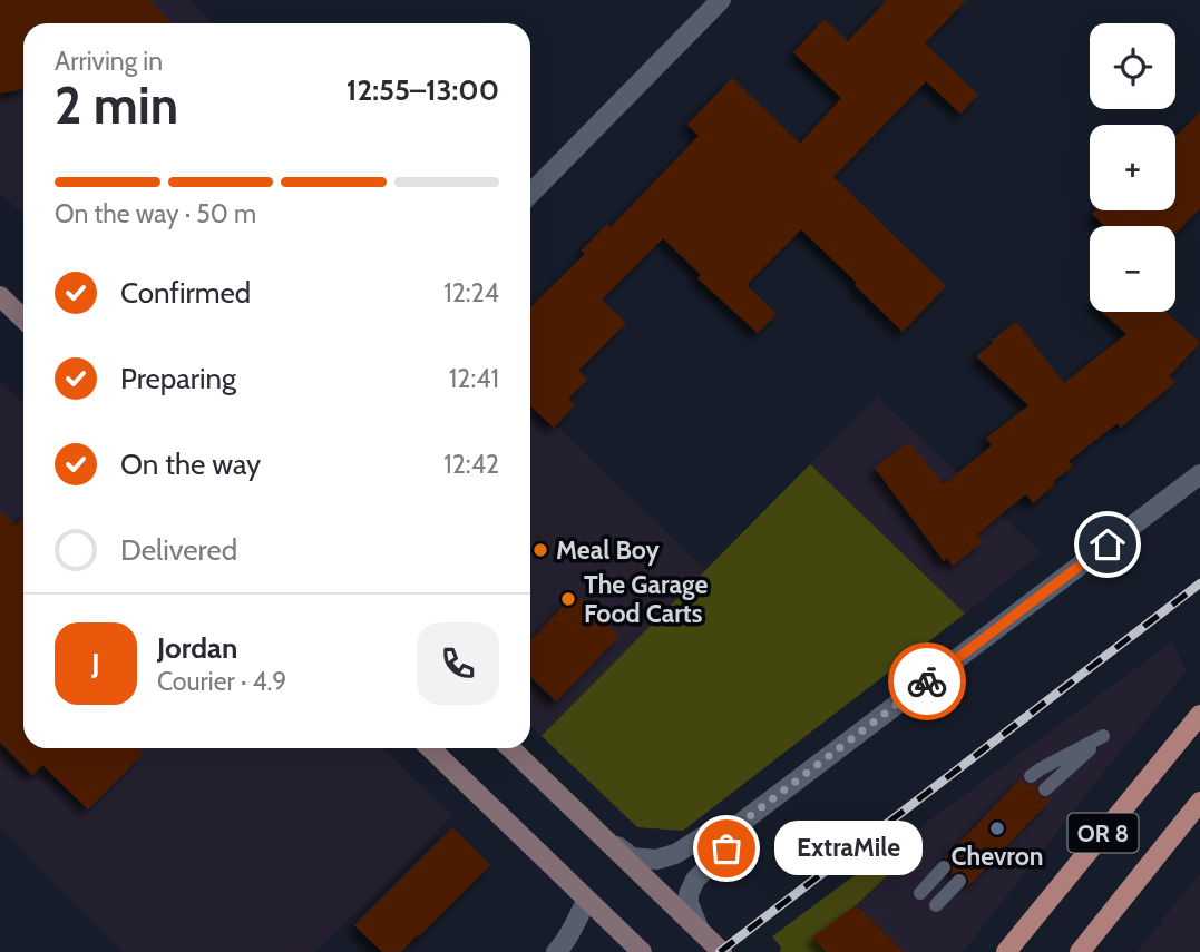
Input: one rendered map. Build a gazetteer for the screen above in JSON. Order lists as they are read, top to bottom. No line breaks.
{"streets":{"main road":["OR 8"]},"places":["Meal Boy","The Garage Food Carts","Chevron","ExtraMile"],"page":{"map_buttons":["+","−"],"heading":["2 min","Arriving in","12:55–13:00"],"panel":["Jordan","Courier · 4.9"],"bar":"On the way · 50 m","list":[["Confirmed","12:24"],["Preparing","12:41"],["On the way","12:42"],"Delivered"],"round":"J","bubble":"ExtraMile"}}
